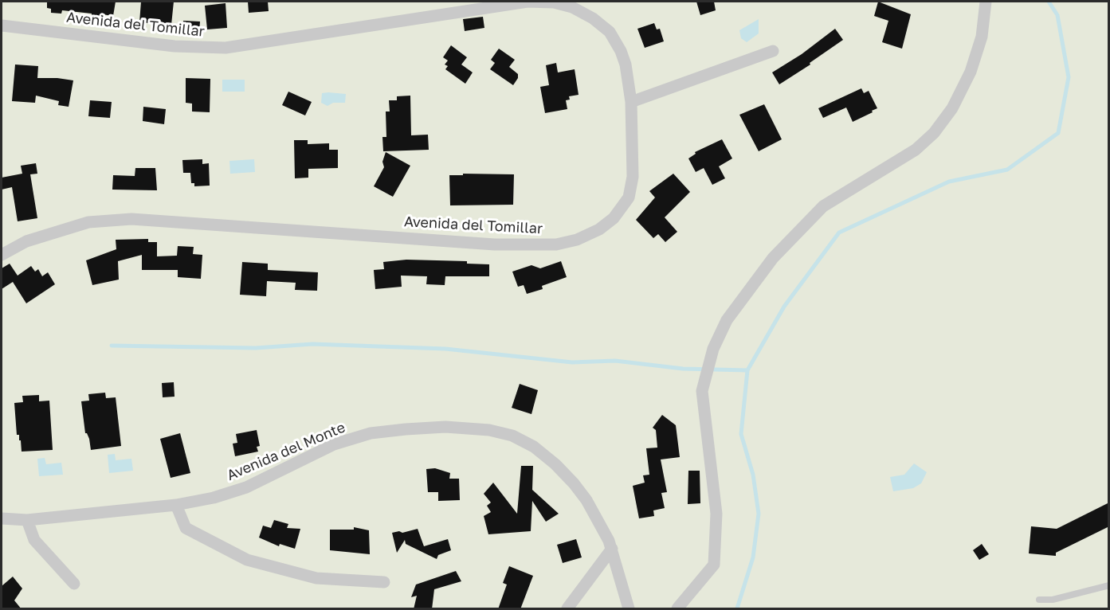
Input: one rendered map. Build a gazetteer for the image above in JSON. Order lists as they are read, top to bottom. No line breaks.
{"streets":{"street":["Avenida del Tomillar","Avenida del Monte"]}}
